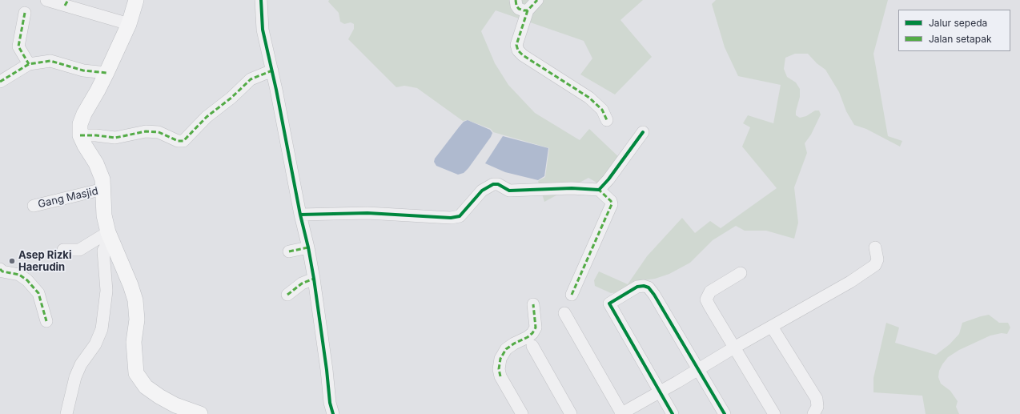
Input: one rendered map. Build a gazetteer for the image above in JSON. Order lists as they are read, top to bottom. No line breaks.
{"streets":{"street":["Gang Masjid"]},"places":["Asep Rizki Haerudin"],"legend":["Jalur sepeda","Jalan setapak"]}
